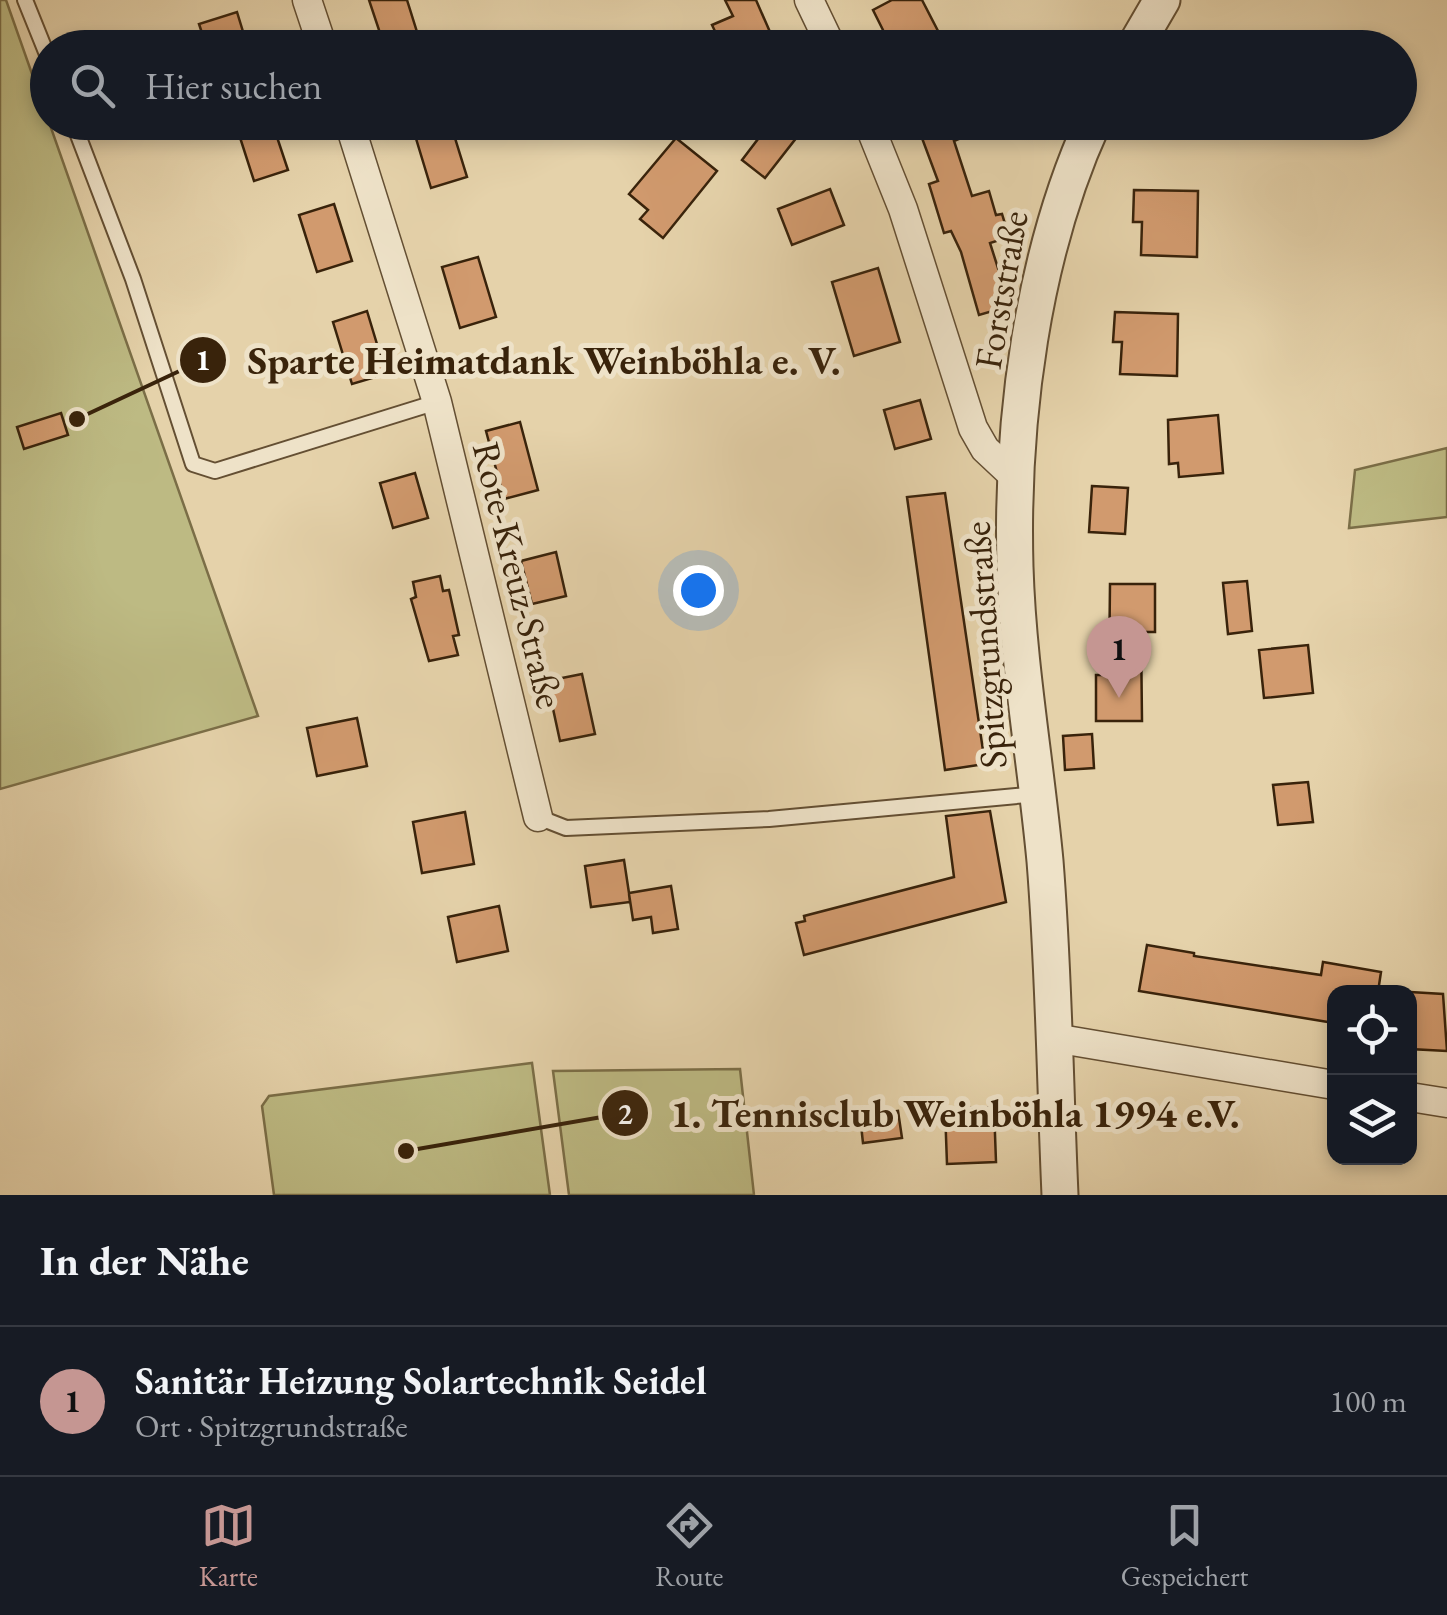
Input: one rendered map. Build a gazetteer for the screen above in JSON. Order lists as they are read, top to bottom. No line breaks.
{"streets":{"street":["Forststraße","Rote-Kreuz-Straße","Spitzgrundstraße"]},"crossings":[["Forststraße","Spitzgrundstraße"]],"places":["Sparte Heimatdank Weinböhla e. V.","1. Tennisclub Weinböhla 1994 e.V."],"page":{"search":"Hier suchen","pins":"1","heading":"In der Nähe","list":[{"mark":"1","name":"Sanitär Heizung Solartechnik Seidel","note":"Ort · Spitzgrundstraße","value":"100 m"}],"nav":["Karte","Route","Gespeichert"]}}
